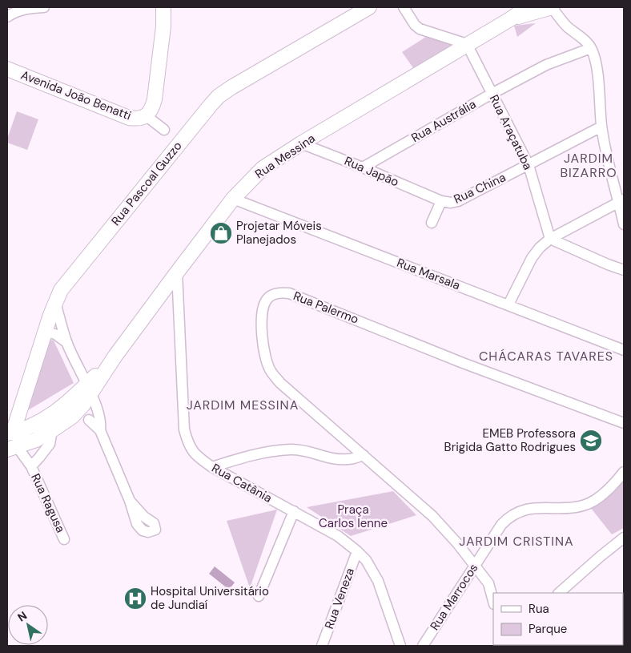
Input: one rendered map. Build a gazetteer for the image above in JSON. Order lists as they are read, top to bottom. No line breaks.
{"streets":{"street":["Avenida João Benatti","Rua Austrália","Rua Araçatuba","Rua Messina","Rua Japão","Rua Pascoal Guzzo","Rua China","Rua Marsala","Rua Palermo","Rua Catânia","Rua Ragusa","Rua Marrocos","Rua Veneza"]},"crossings":[["Rua Austrália","Rua Araçatuba"],["Rua Austrália","Rua Japão"],["Rua Araçatuba","Rua Messina"],["Rua Araçatuba","Rua China"],["Rua Messina","Rua Japão"],["Rua Messina","Rua Pascoal Guzzo"],["Rua Messina","Rua Marsala"],["Rua Messina","Rua Catânia"],["Rua Messina","Rua Ragusa"],["Rua Japão","Rua China"],["Rua Palermo","Rua Marrocos"],["Rua Catânia","Rua Veneza"]],"districts":["JARDIM BIZARRO","CHÁCARAS TAVARES","JARDIM MESSINA","JARDIM CRISTINA"],"parks":["Praça Carlos Ienne"],"places":{"shop":["Projetar Móveis Planejados"],"school or university":["EMEB Professora Brigida Gatto Rodrigues"],"hospital":["Hospital Universitário de Jundiaí"]},"legend":["Rua","Parque"],"north":"top left"}
